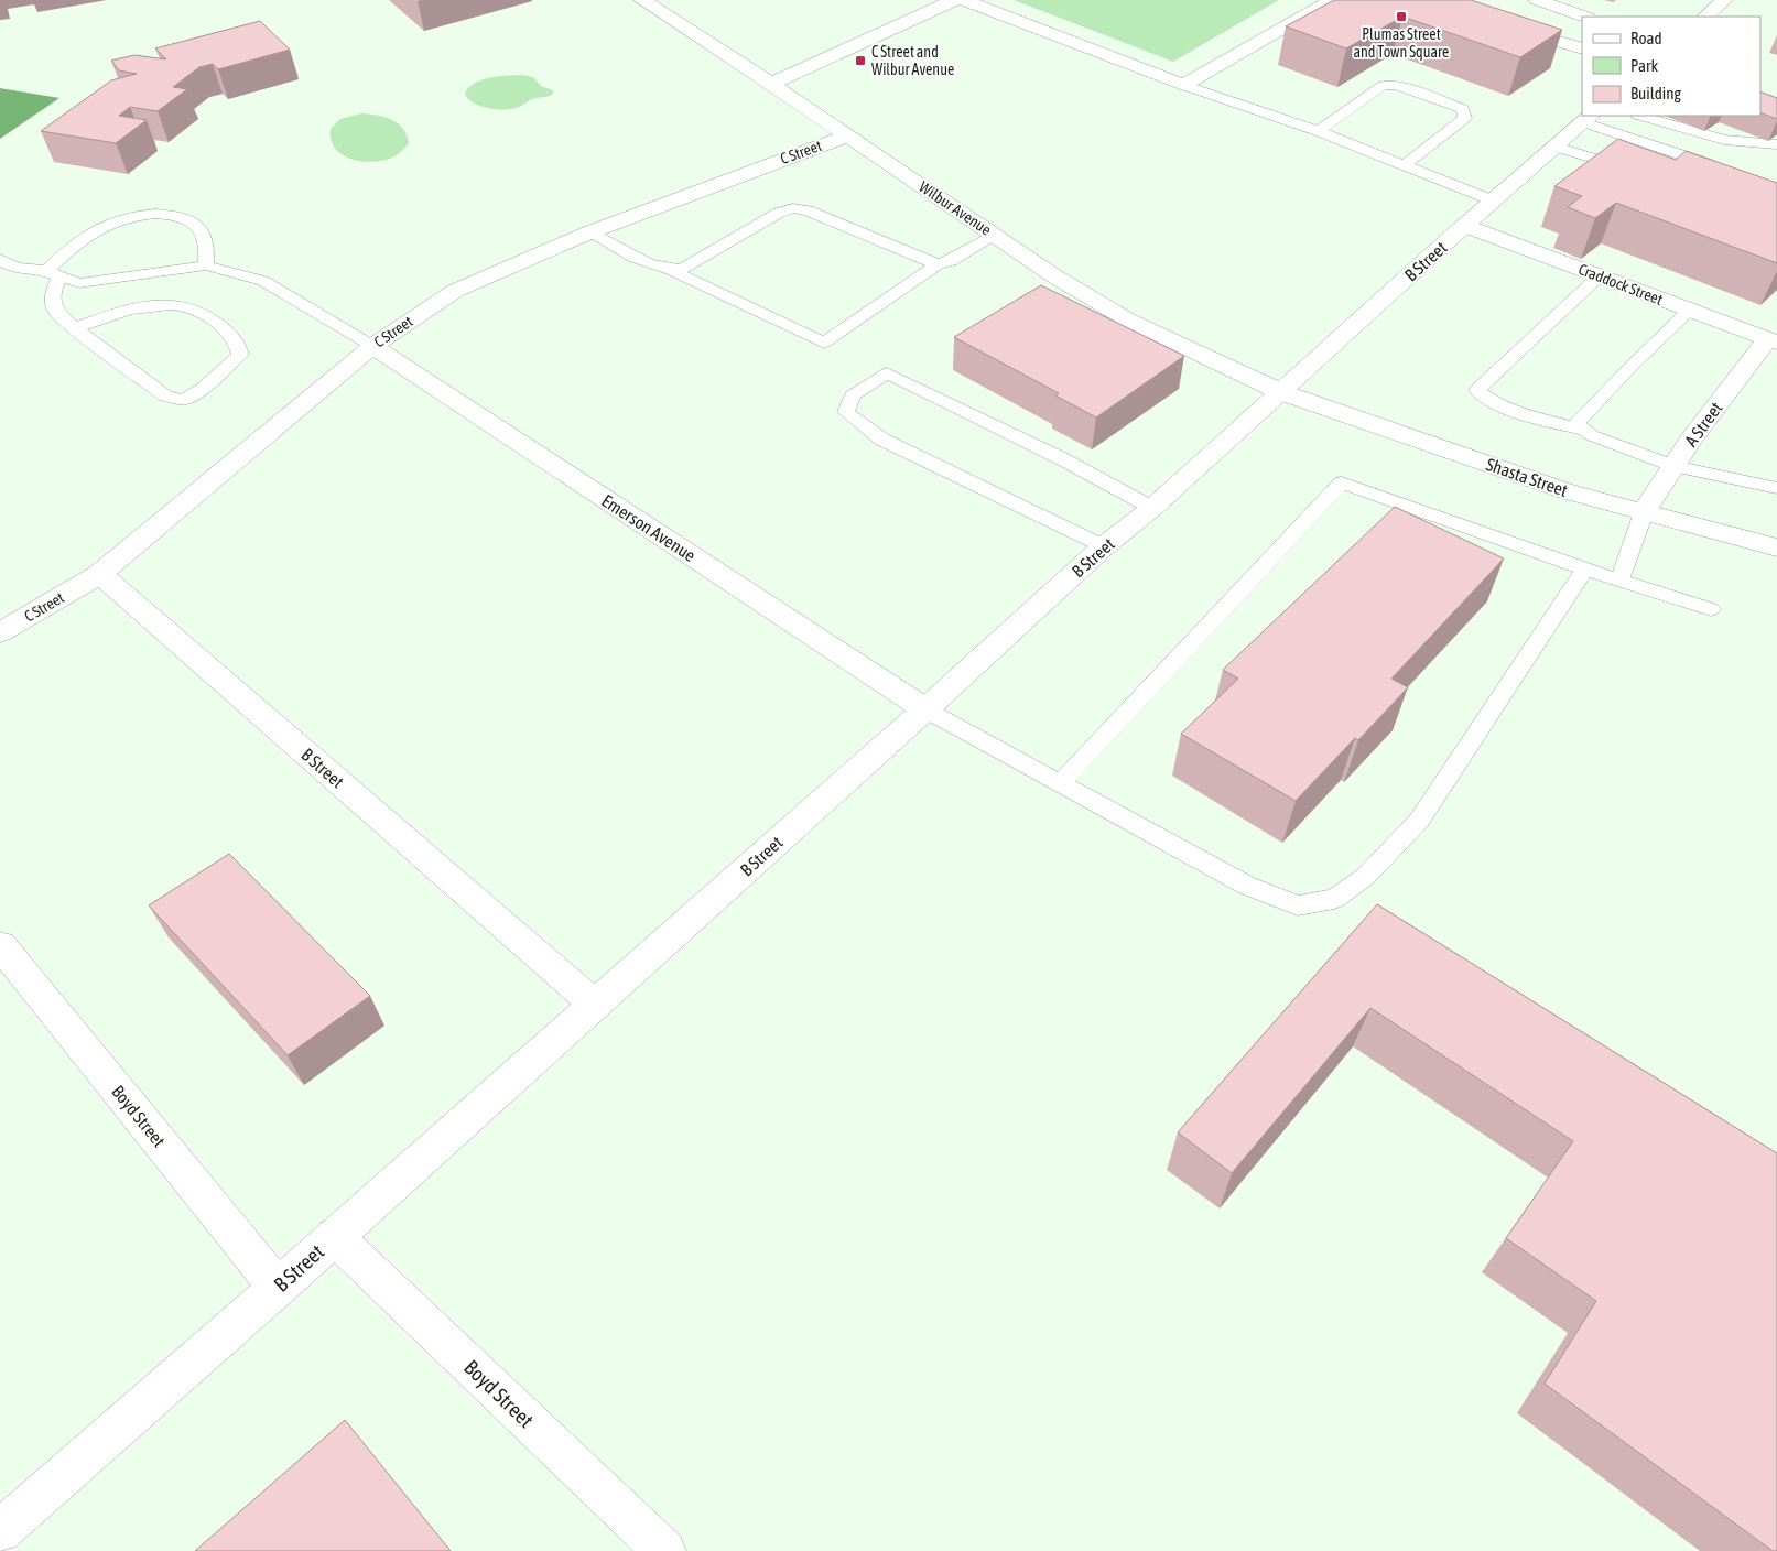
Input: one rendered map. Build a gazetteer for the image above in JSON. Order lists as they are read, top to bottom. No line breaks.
{"streets":{"street":["C Street","Wilbur Avenue","B Street","Craddock Street","A Street","Shasta Street","Emerson Avenue","Boyd Street"]},"crossings":[["C Street","Wilbur Avenue"],["C Street","B Street"],["C Street","Emerson Avenue"],["Wilbur Avenue","B Street"],["Wilbur Avenue","Shasta Street"],["B Street","Craddock Street"],["B Street","Shasta Street"],["B Street","Emerson Avenue"],["B Street","Boyd Street"],["Craddock Street","A Street"],["A Street","Shasta Street"]],"places":{"transit":["Plumas Street and Town Square","C Street and Wilbur Avenue"]},"legend":["Road","Park","Building"]}
